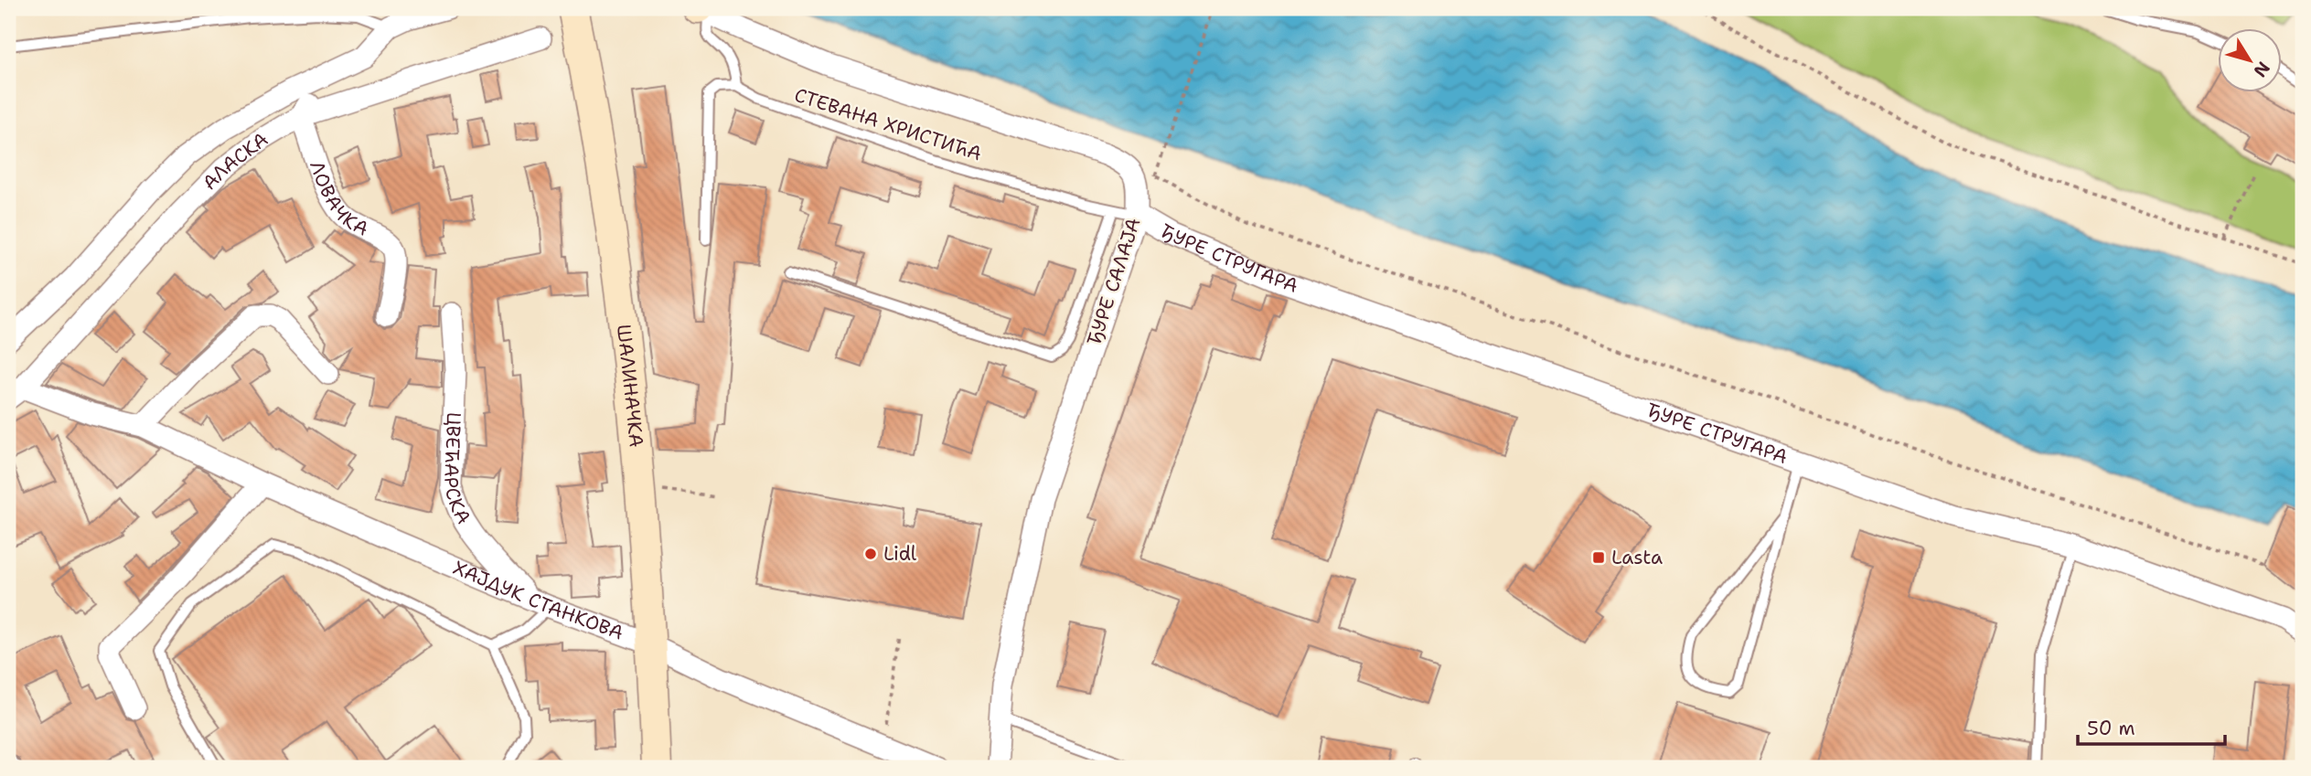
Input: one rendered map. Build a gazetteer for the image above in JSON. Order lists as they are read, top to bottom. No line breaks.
{"streets":{"main road":["ШАЛИНАЧКА"],"street":["АЛАСКА","ЛОВАЧКА","ЂУРЕ СТРУГАРА","ЂУРЕ САЛАЈА","ЦВЕЋАРСКА","ХАЈДУК СТАНКОВА"],"lane":["СТЕВАНА ХРИСТИЋА"]},"crossings":[["СТЕВАНА ХРИСТИЋА","ЂУРЕ СТРУГАРА"],["СТЕВАНА ХРИСТИЋА","ЂУРЕ САЛАЈА"],["АЛАСКА","ЛОВАЧКА"],["АЛАСКА","ХАЈДУК СТАНКОВА"],["ЂУРЕ СТРУГАРА","ЂУРЕ САЛАЈА"],["ШАЛИНАЧКА","ХАЈДУК СТАНКОВА"],["ЦВЕЋАРСКА","ХАЈДУК СТАНКОВА"]],"places":{"other":["Lidl"],"transit":["Lasta"]},"scale_bar":"50 m","north":"bottom right"}
